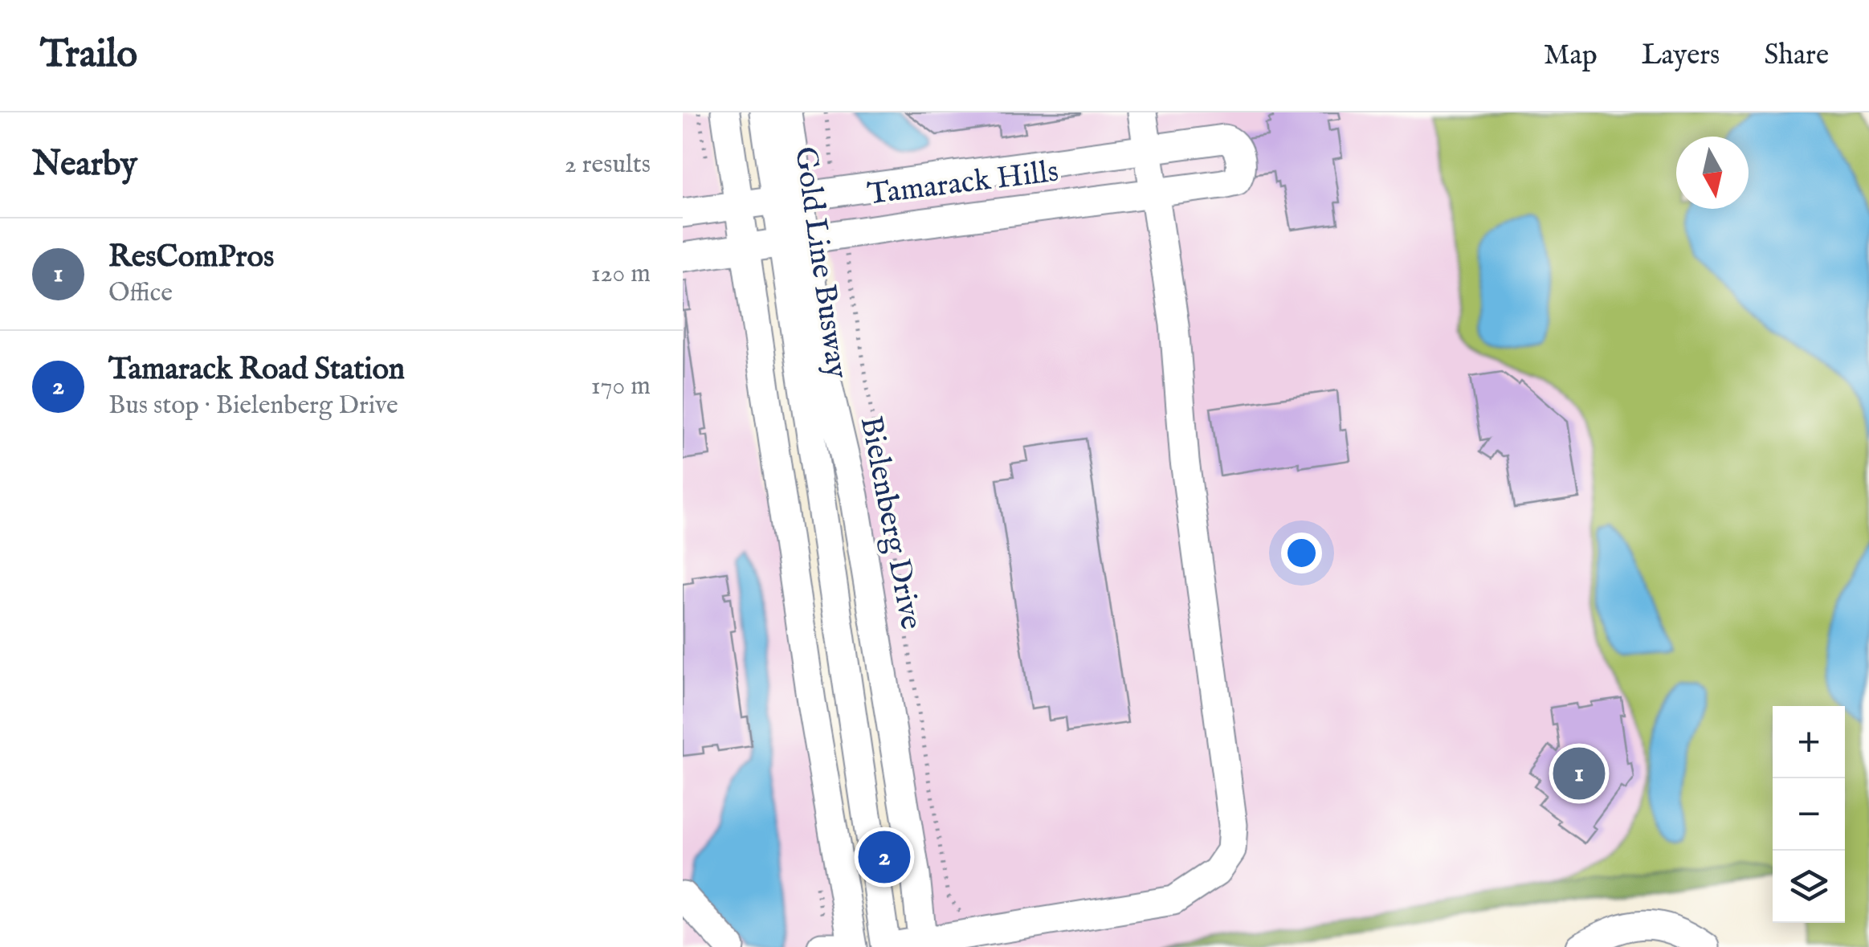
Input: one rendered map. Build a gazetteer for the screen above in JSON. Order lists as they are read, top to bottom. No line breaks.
{"streets":{"street":["Tamarack Hills","Gold Line Busway","Bielenberg Drive"]},"crossings":[["Tamarack Hills","Gold Line Busway"],["Tamarack Hills","Bielenberg Drive"],["Gold Line Busway","Bielenberg Drive"]],"north":"bottom","page":{"header":"Trailo","nav":["Map","Layers","Share"],"heading":["Nearby","2 results"],"list":[{"mark":"1","name":"ResComPros","note":"Office","value":"120 m"},{"mark":"2","name":"Tamarack Road Station","note":"Bus stop · Bielenberg Drive","value":"170 m"}],"map_buttons":["+","−"],"pins":["1","2"]}}
